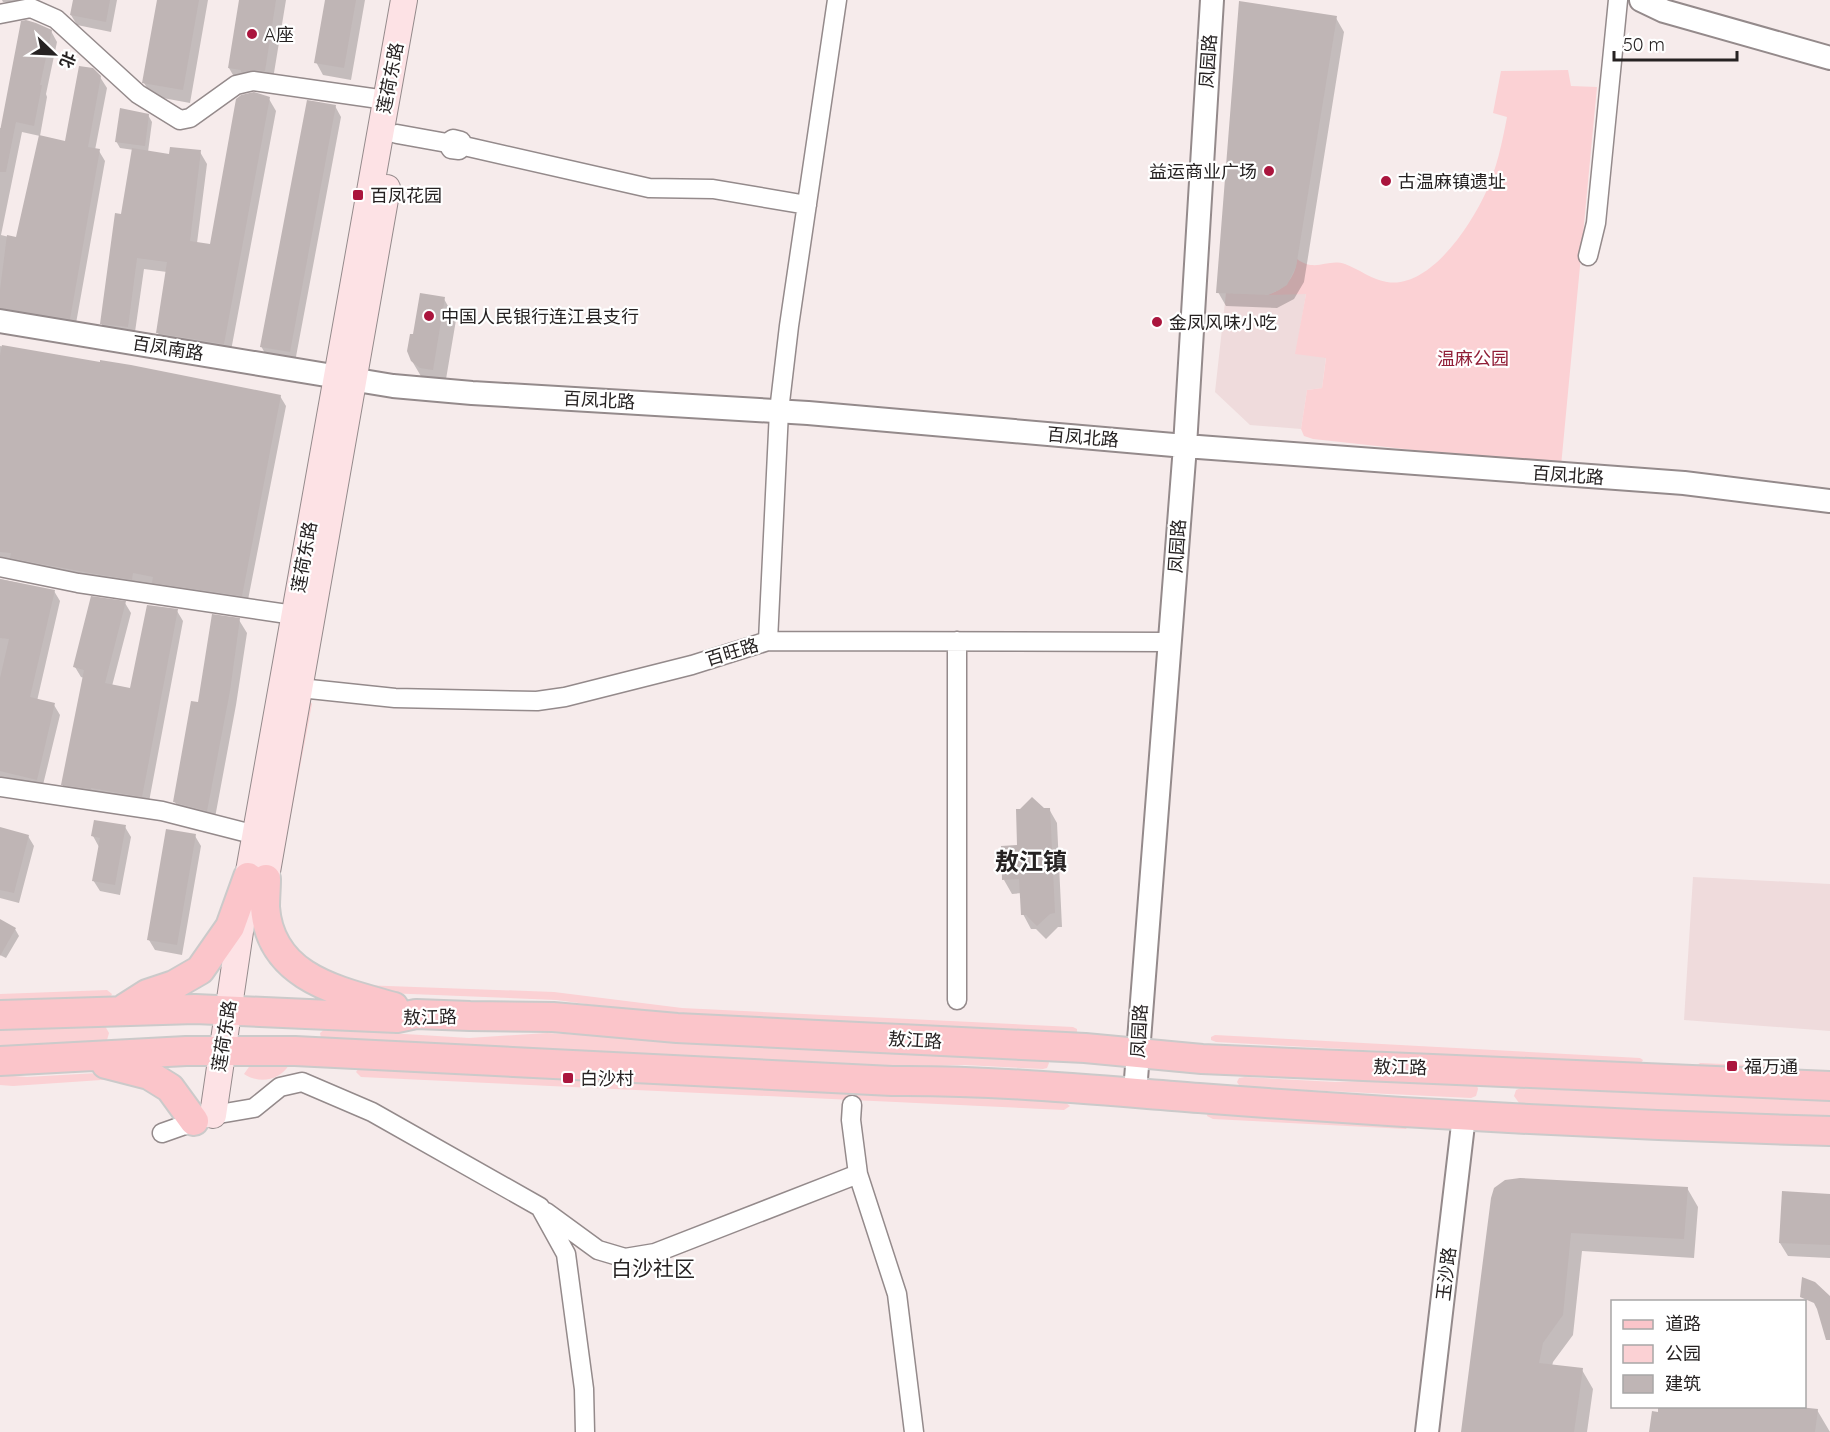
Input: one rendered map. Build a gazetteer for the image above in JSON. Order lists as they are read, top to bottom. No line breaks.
{"streets":{"main road":["莲荷东路","敖江路"],"street":["凤园路","百凤南路","百凤北路","百旺路","玉沙路"]},"crossings":[["凤园路","百凤北路"],["凤园路","百旺路"],["凤园路","敖江路"],["莲荷东路","百凤南路"],["莲荷东路","百凤北路"],["莲荷东路","百旺路"],["莲荷东路","敖江路"],["百凤南路","百凤北路"]],"districts":["敖江镇","白沙社区"],"parks":["温麻公园"],"places":{"other":["A座","益运商业广场","古温麻镇遗址","中国人民银行连江县支行","金凤风味小吃"],"transit":["百凤花园","福万通","白沙村"]},"legend":["道路","公园","建筑"],"scale_bar":"50 m","north":"bottom right"}
